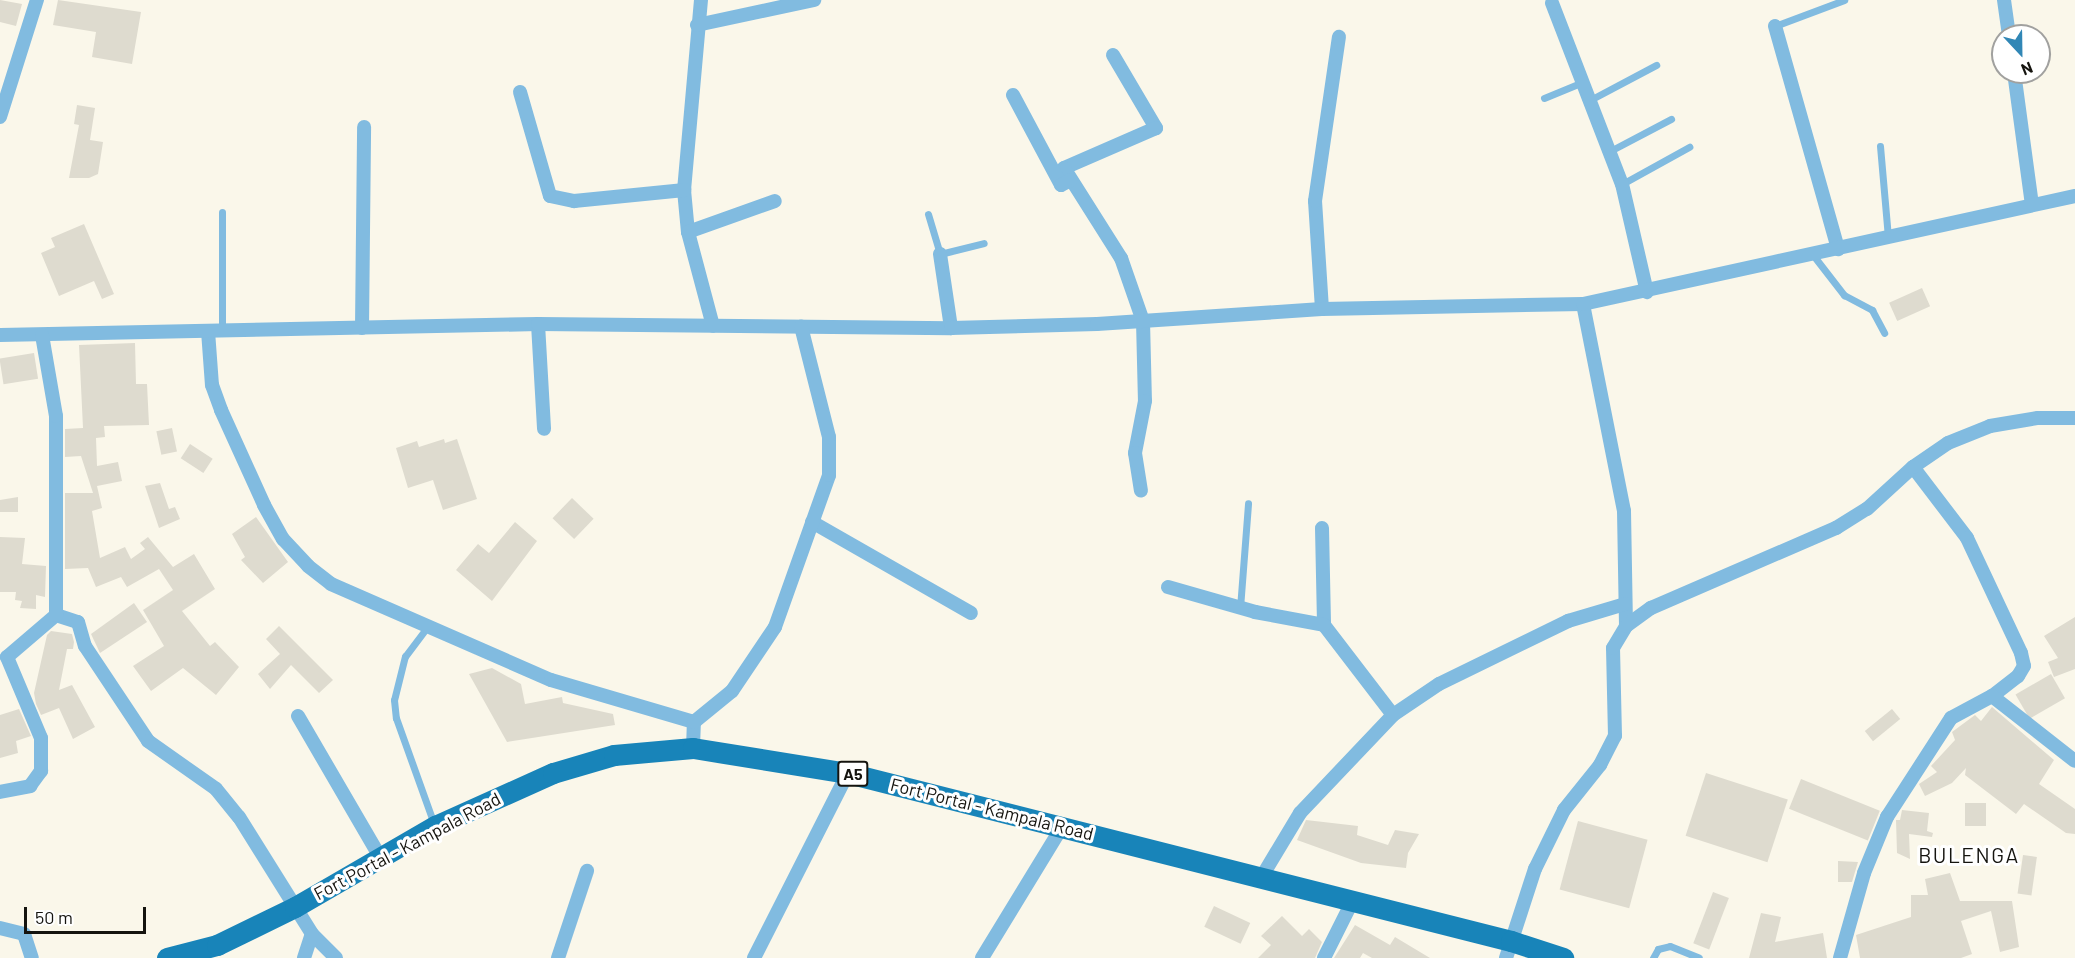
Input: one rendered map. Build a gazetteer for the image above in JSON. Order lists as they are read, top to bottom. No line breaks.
{"streets":{"main road":["A5","Fort Portal - Kampala Road"]},"districts":["BULENGA"],"scale_bar":"50 m","north":"bottom"}
